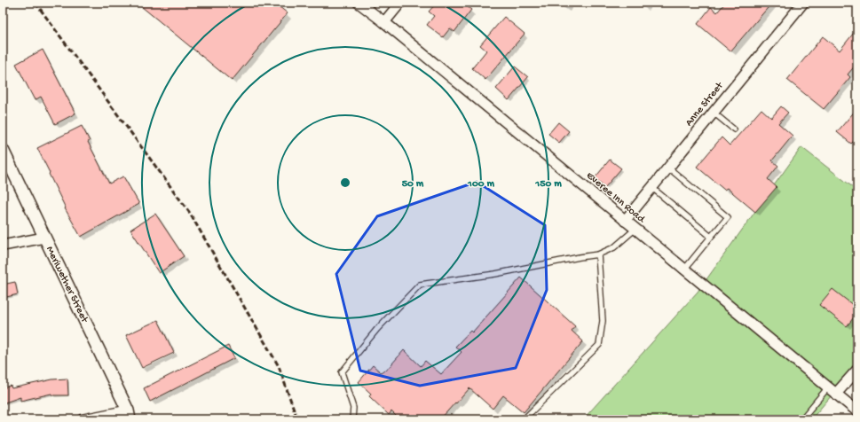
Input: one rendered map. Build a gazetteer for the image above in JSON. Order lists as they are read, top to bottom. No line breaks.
{"streets":{"street":["Anne Street","Everee Inn Road","Meriwether Street"]},"crossings":[["Anne Street","Everee Inn Road"]],"rings":["50 m","100 m","150 m"]}
